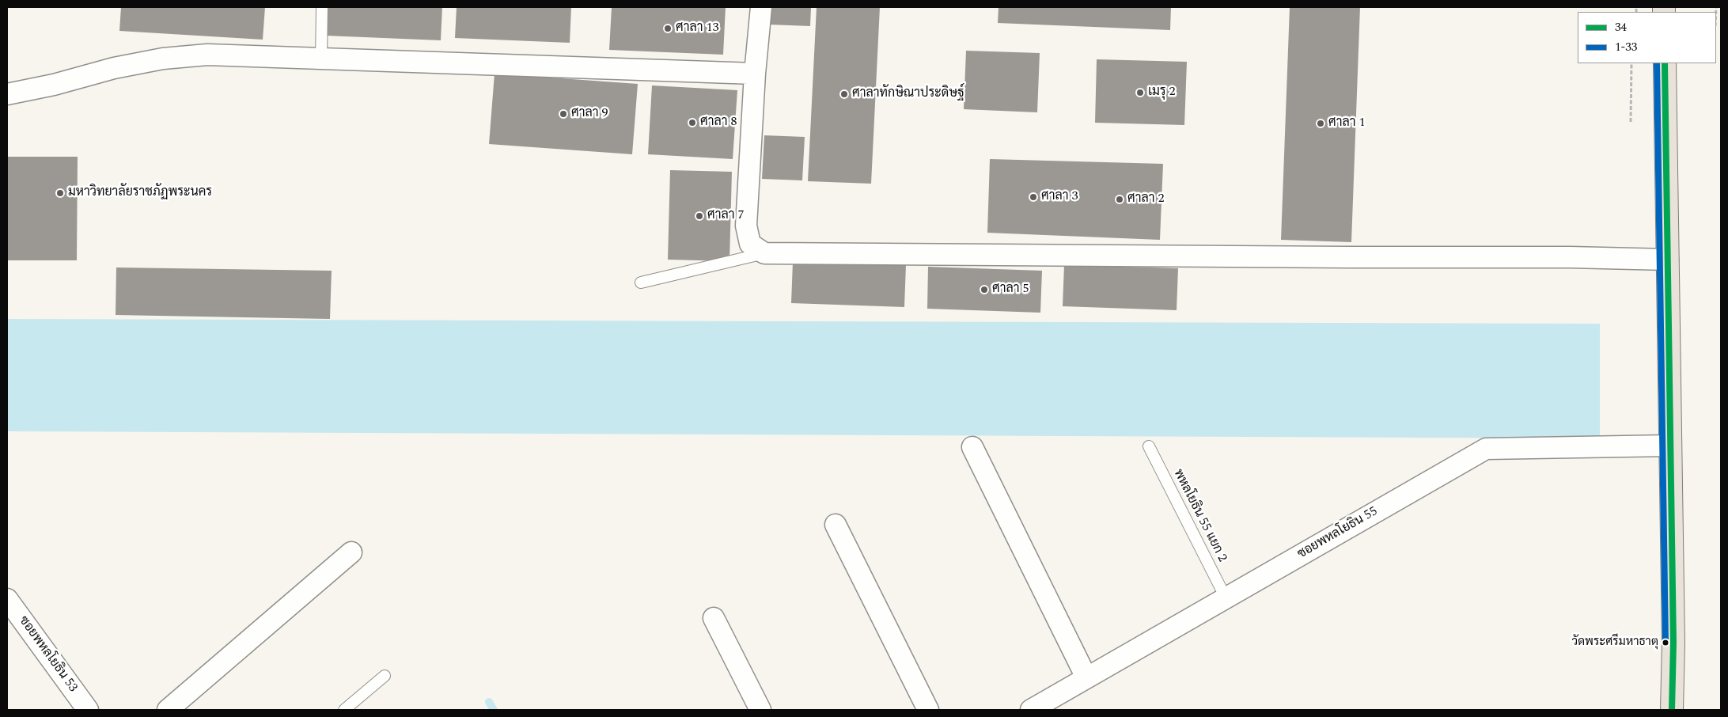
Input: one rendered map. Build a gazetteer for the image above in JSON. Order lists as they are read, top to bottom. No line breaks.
{"streets":{"street":["ซอยพหลโยธิน 55","ซอยพหลโยธิน 53"],"lane":["พหลโยธิน 55 แยก 2"]},"crossings":[["พหลโยธิน 55 แยก 2","ซอยพหลโยธิน 55"]],"places":["ศาลา 13","เมรุ 2","ศาลาทักษิณาประดิษฐ์","ศาลา 9","ศาลา 8","ศาลา 1","มหาวิทยาลัยราชภัฏพระนคร","ศาลา 3","ศาลา 2","ศาลา 7","ศาลา 5","วัดพระศรีมหาธาตุ"],"lines":["transit line 34","transit line 1-33"],"legend":["34","1-33"]}
